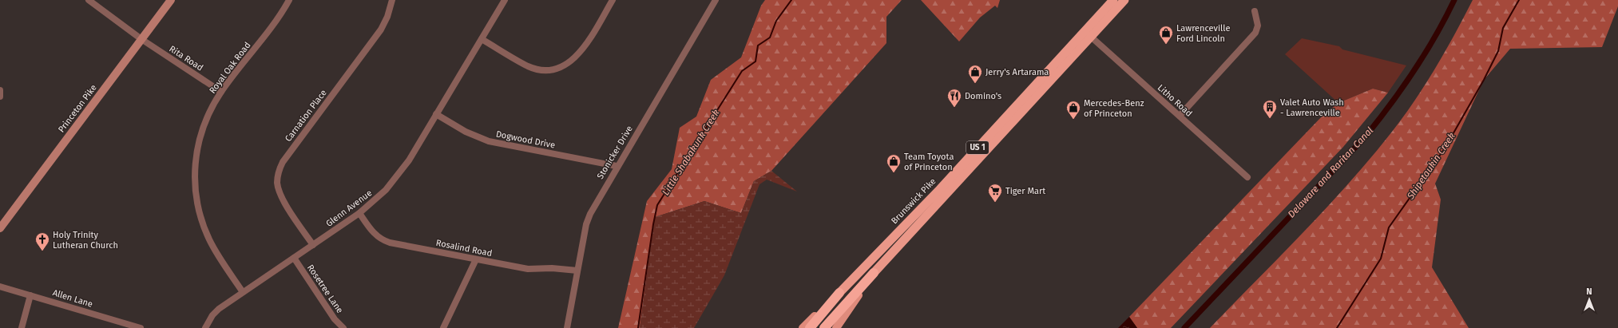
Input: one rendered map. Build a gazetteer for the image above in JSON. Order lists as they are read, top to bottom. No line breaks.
{"streets":{"highway":["US 1","Brunswick Pike"],"main road":["Princeton Pike"],"street":["Rita Road","Royal Oak Road","Litho Road","Carnation Place","Dogwood Drive","Stonicker Drive","Glenn Avenue","Rosalind Road","Rosetree Lane","Allen Lane"]},"crossings":[["Rita Road","Royal Oak Road"],["Rita Road","Princeton Pike"],["Royal Oak Road","Glenn Avenue"],["Litho Road","Brunswick Pike"],["Carnation Place","Glenn Avenue"],["Dogwood Drive","Stonicker Drive"],["Dogwood Drive","Glenn Avenue"],["US 1","Brunswick Pike"],["Stonicker Drive","Rosalind Road"],["Glenn Avenue","Rosalind Road"],["Glenn Avenue","Rosetree Lane"]],"water":["Little Shabakunk Creek","Shipetaukin Creek","Delaware and Raritan Canal"],"places":{"shop":["Lawrenceville Ford Lincoln","Jerry's Artarama","Mercedes-Benz of Princeton","Team Toyota of Princeton"],"restaurant":["Domino's"],"building":["Valet Auto Wash - Lawrenceville"],"supermarket":["Tiger Mart"],"church":["Holy Trinity Lutheran Church"]},"north":"top"}
